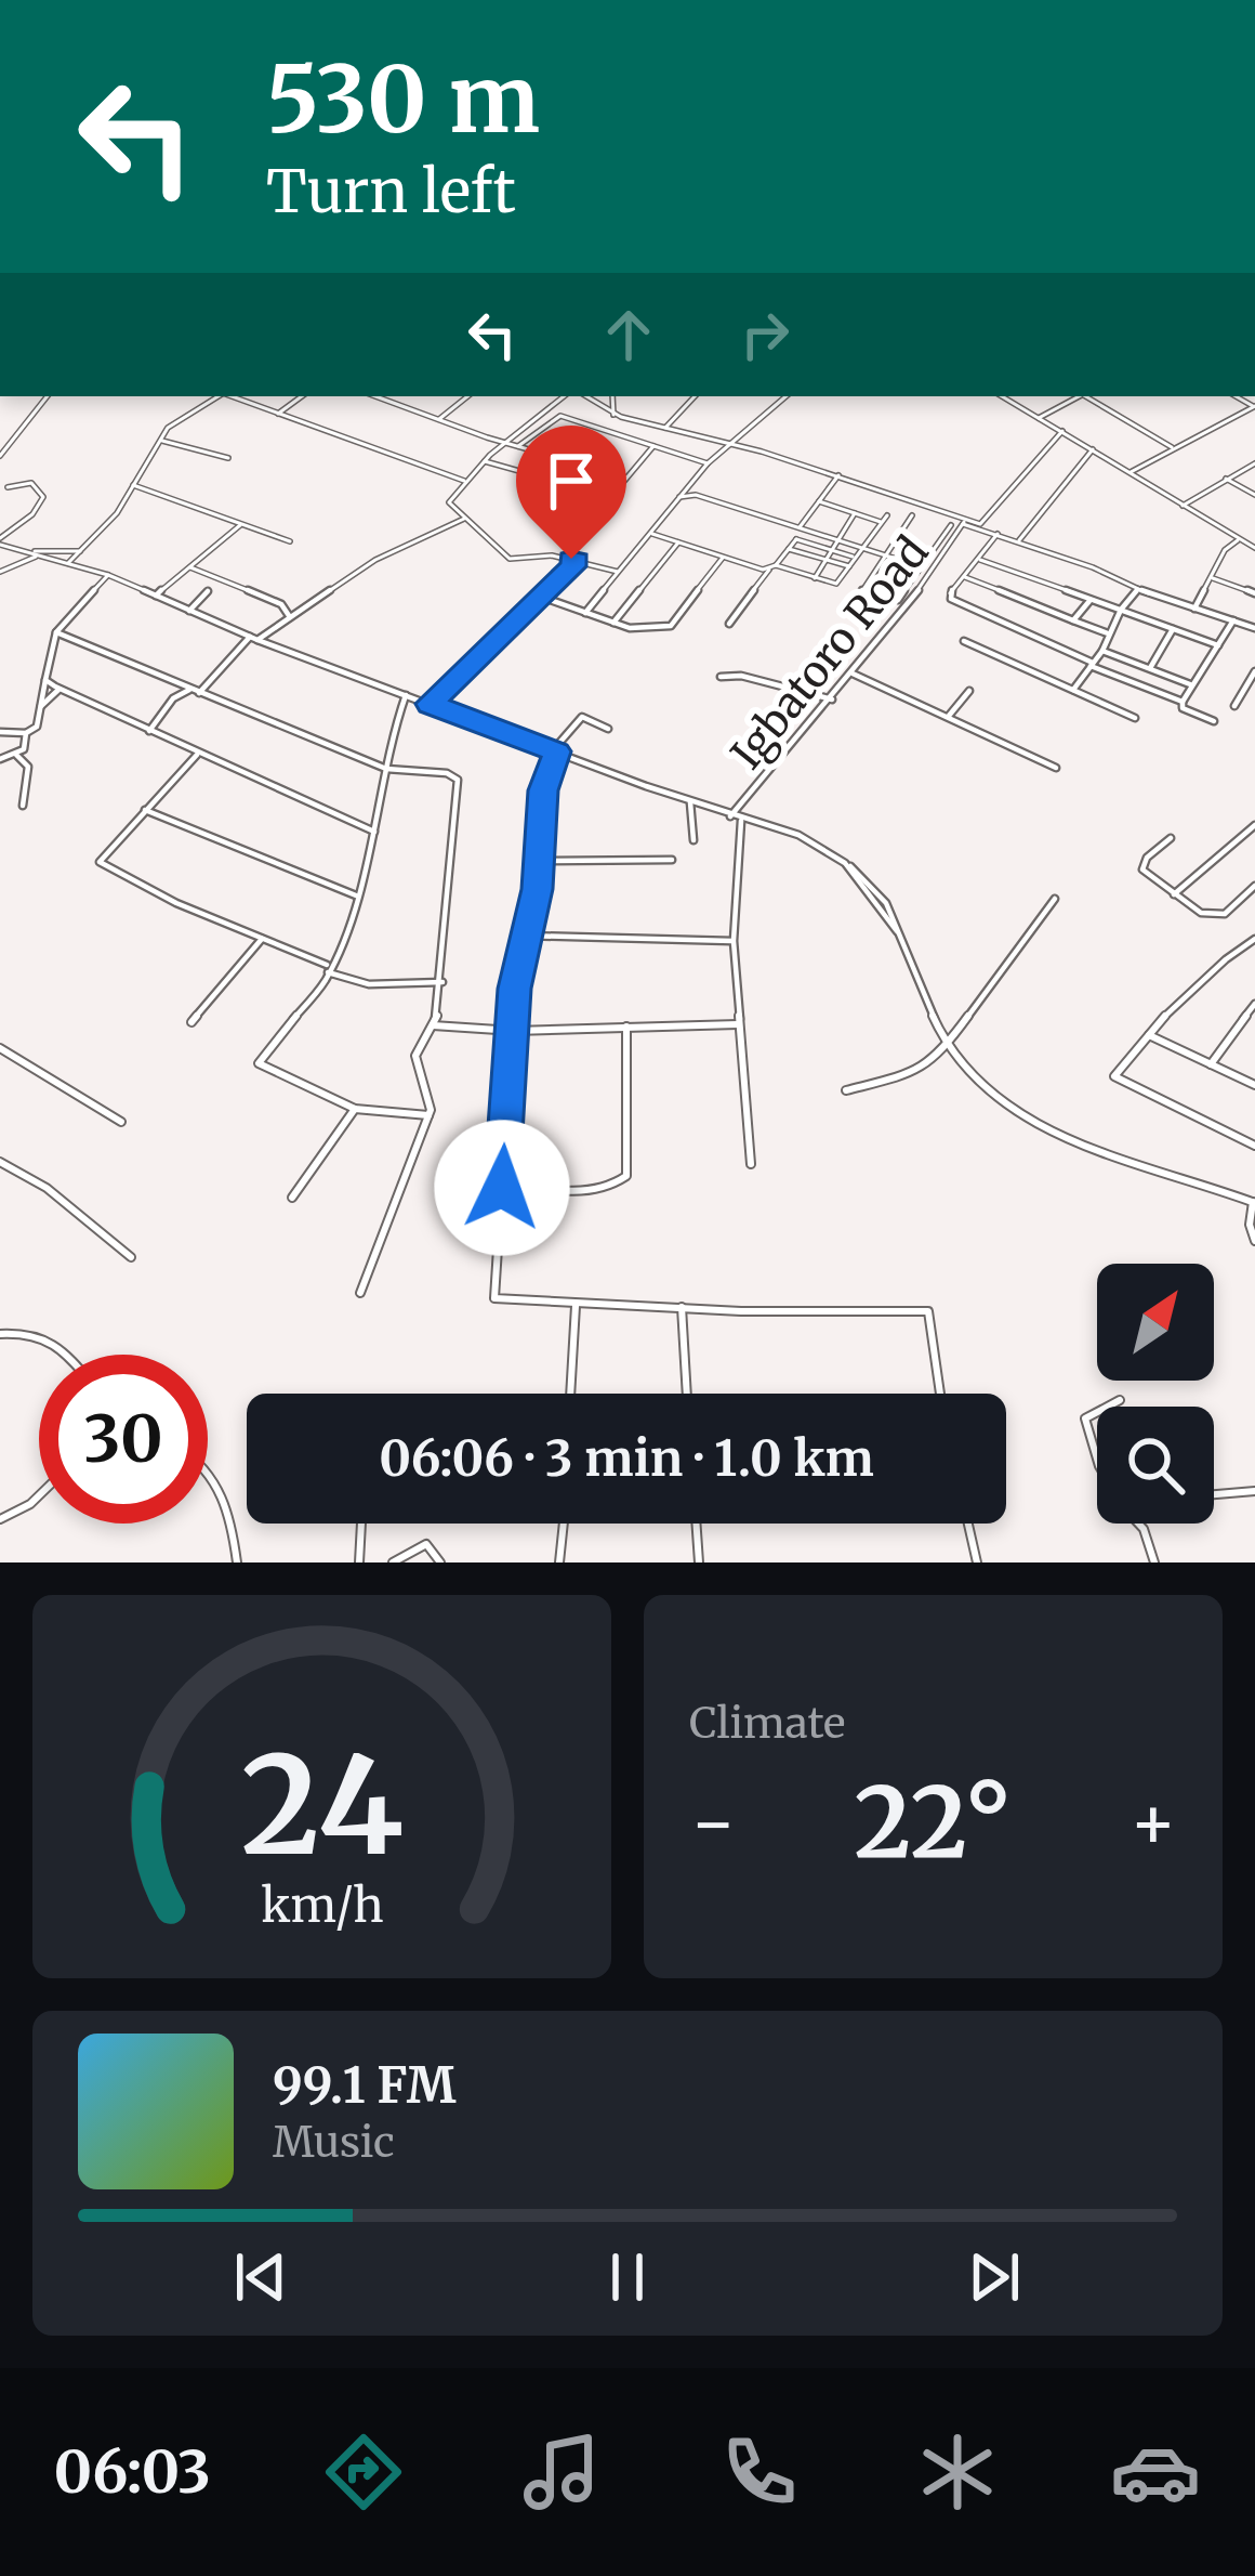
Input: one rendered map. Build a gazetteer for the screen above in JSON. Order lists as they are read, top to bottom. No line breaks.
{"streets":{"street":["Igbatoro Road"]},"north":"top right","page":{"turn":["530 m","Turn left"],"limit":"30","trip":"06:06 · 3 min · 1.0 km","tile":"Climate","heat":["−","22°","+"],"song":["99.1 FM","Music"],"tabs":"06:03","gauge":["24","km/h"]}}
